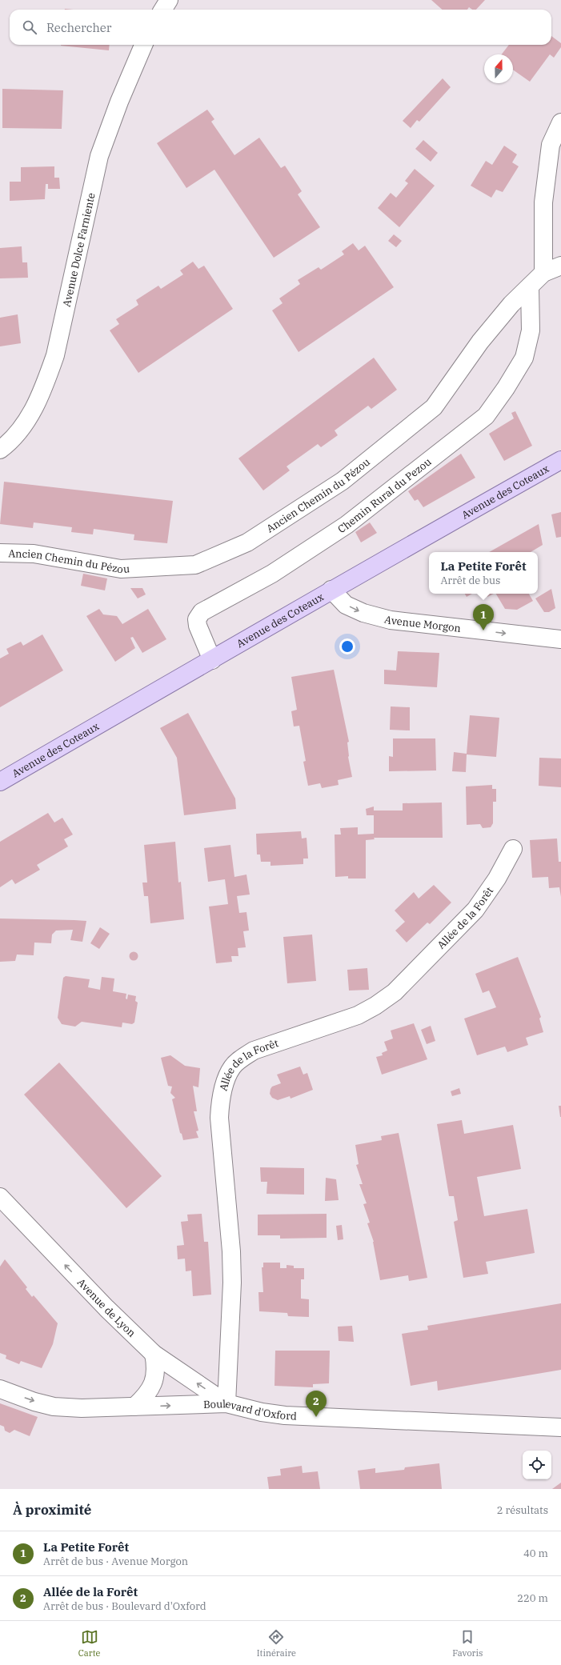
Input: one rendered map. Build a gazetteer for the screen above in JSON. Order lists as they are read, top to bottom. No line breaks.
{"streets":{"main road":["Avenue des Coteaux"],"street":["Avenue Dolce Farniente","Ancien Chemin du Pézou","Chemin Rural du Pezou","Avenue Morgon","Allée de la Forêt","Avenue de Lyon","Boulevard d'Oxford"]},"crossings":[["Avenue des Coteaux","Chemin Rural du Pezou"],["Avenue des Coteaux","Avenue Morgon"],["Ancien Chemin du Pézou","Chemin Rural du Pezou"],["Allée de la Forêt","Avenue de Lyon"],["Allée de la Forêt","Boulevard d'Oxford"],["Avenue de Lyon","Boulevard d'Oxford"]],"one_way":["Avenue Morgon","Avenue de Lyon","Boulevard d'Oxford"],"north":"top","page":{"search":"Rechercher","popup":["La Petite Forêt","Arrêt de bus"],"pins":["1","2"],"heading":["À proximité","2 résultats"],"list":[{"mark":"1","name":"La Petite Forêt","note":"Arrêt de bus · Avenue Morgon","value":"40 m"},{"mark":"2","name":"Allée de la Forêt","note":"Arrêt de bus · Boulevard d'Oxford","value":"220 m"}],"nav":["Carte","Itinéraire","Favoris"]}}
